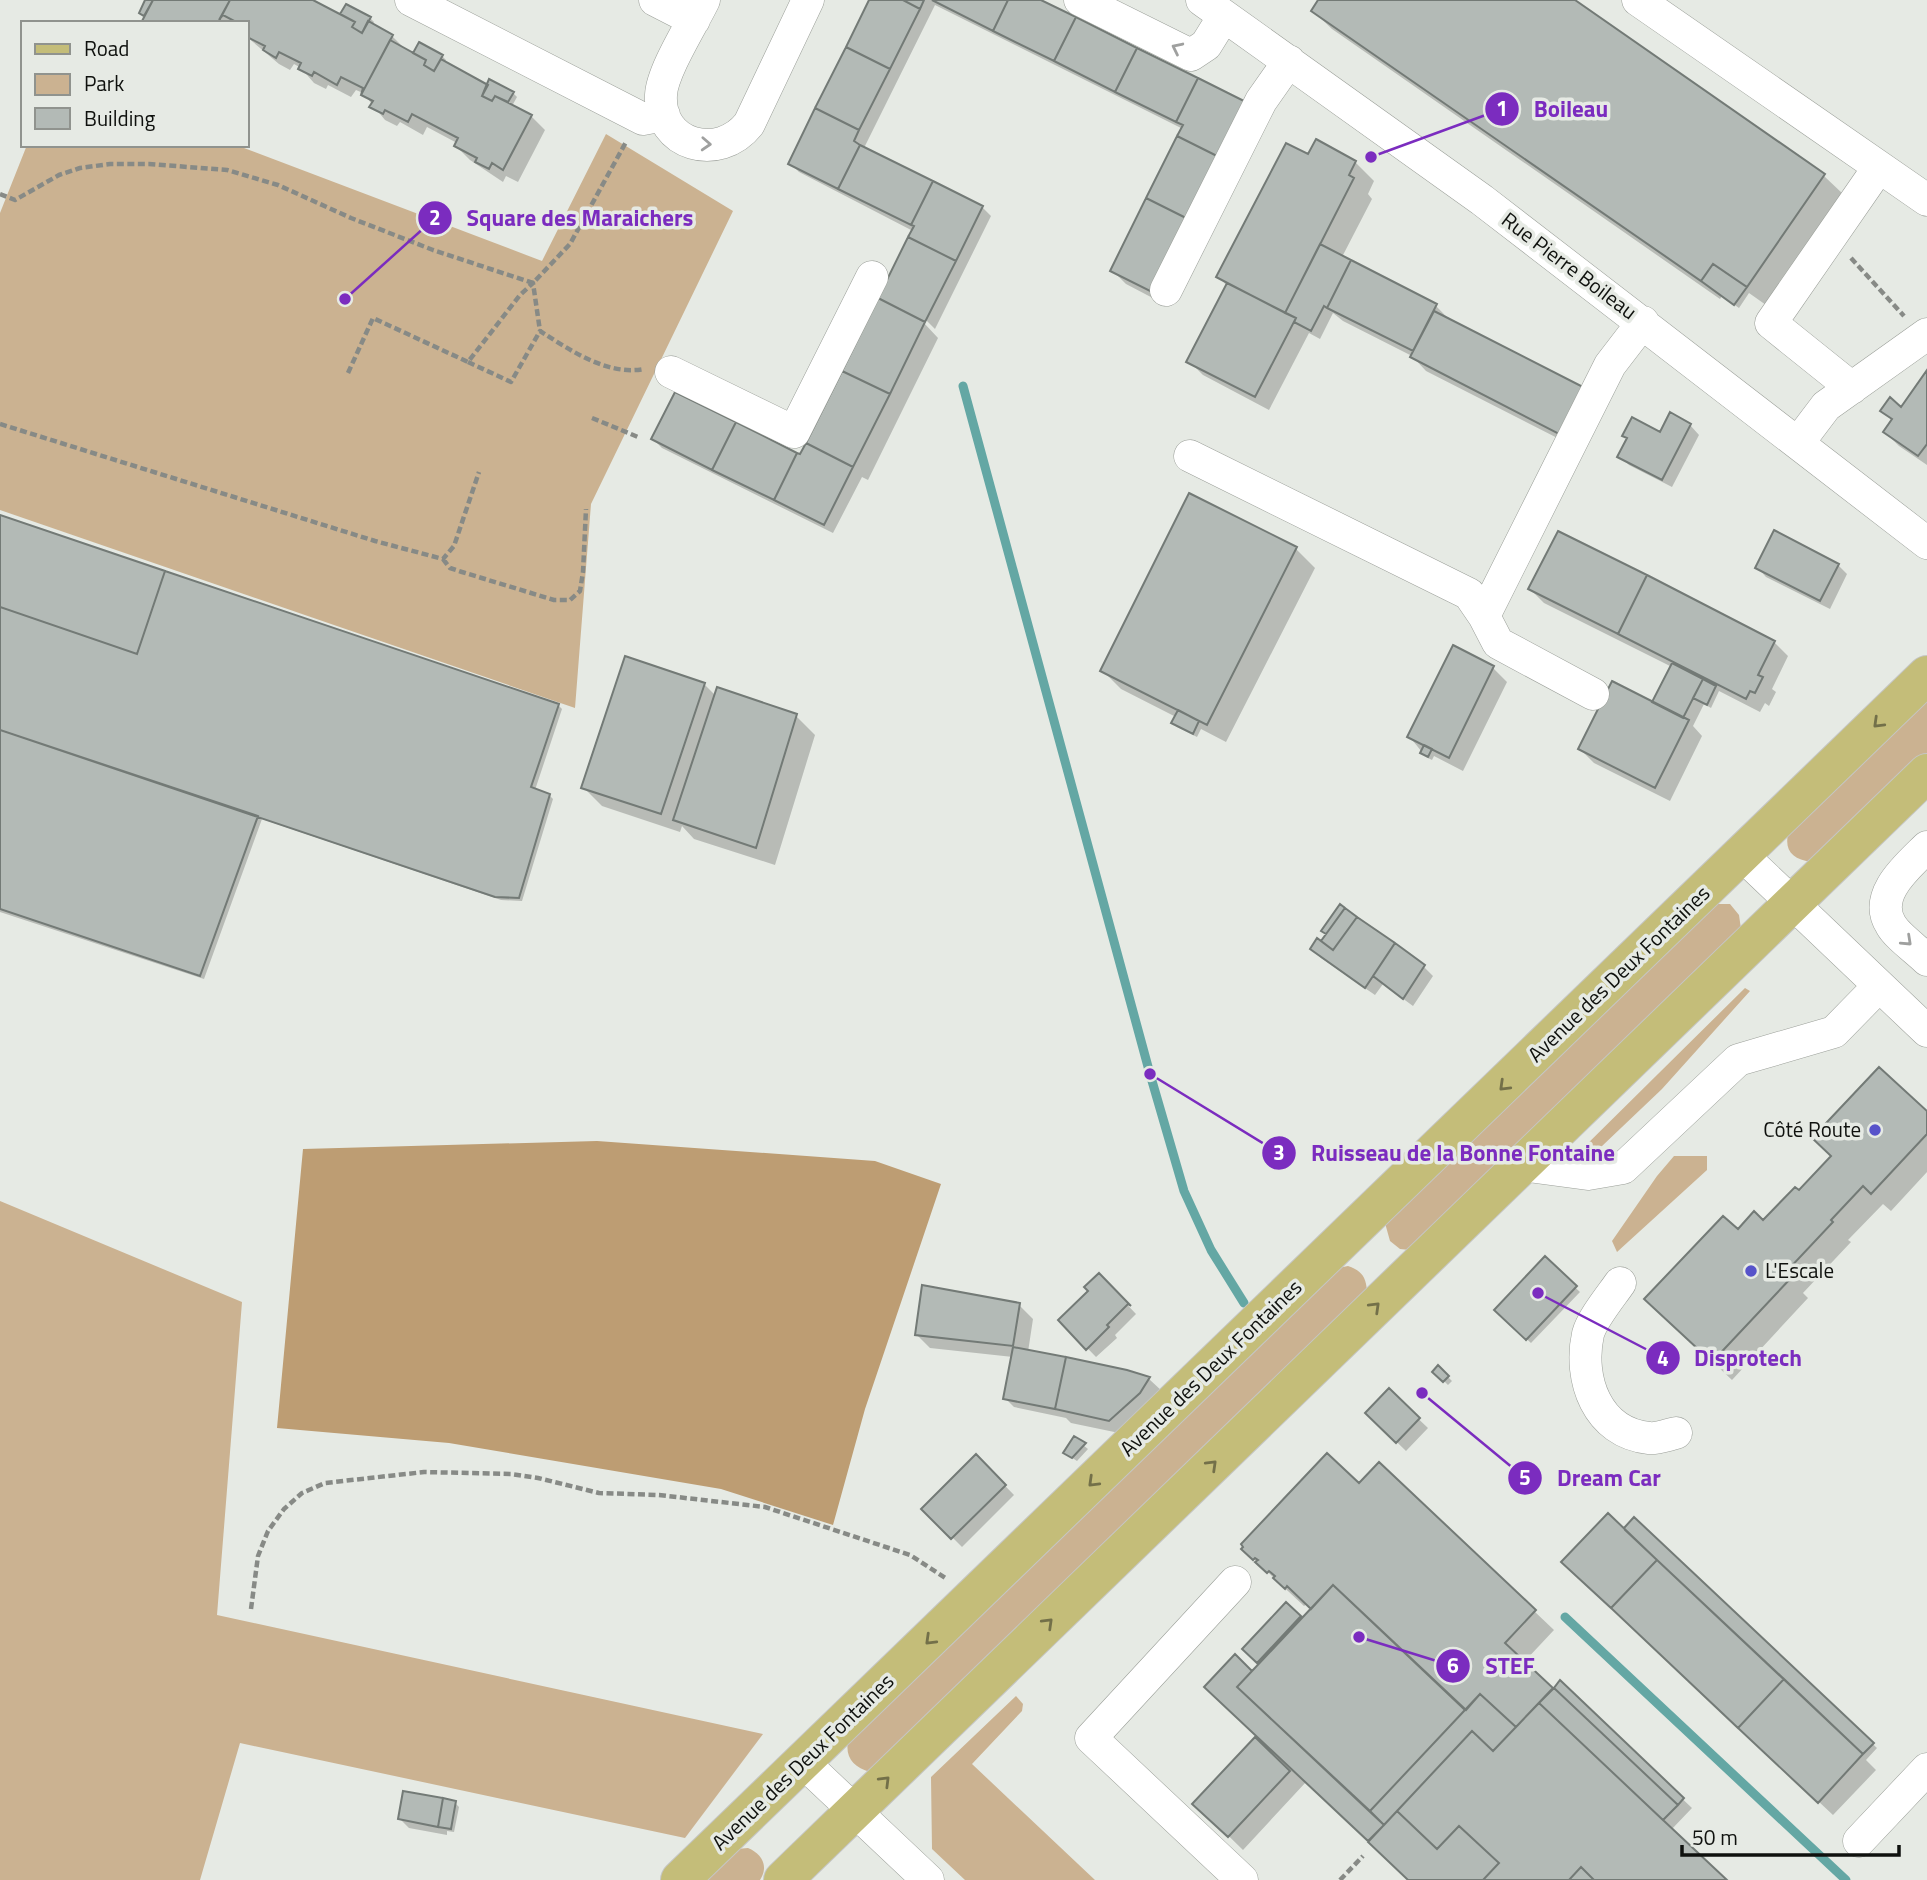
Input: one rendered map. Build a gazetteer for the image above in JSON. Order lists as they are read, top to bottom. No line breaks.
{"streets":{"main road":["Avenue des Deux Fontaines"],"street":["Rue Pierre Boileau"]},"places":["Boileau","Square des Maraichers","Ruisseau de la Bonne Fontaine","Côté Route","L'Escale","Disprotech","Dream Car","STEF"],"legend":["Road","Park","Building"],"scale_bar":"50 m"}
